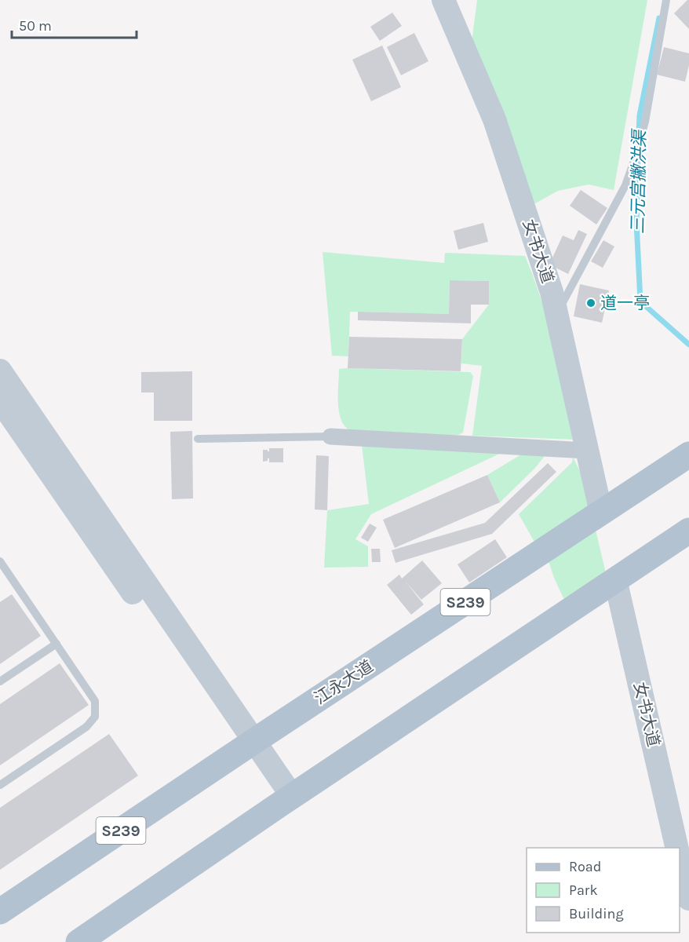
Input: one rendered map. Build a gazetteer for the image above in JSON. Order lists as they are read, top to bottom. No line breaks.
{"streets":{"main road":["女书大道","S239","江永大道"]},"crossings":[["女书大道","江永大道"]],"water":["三元宫撇洪渠"],"places":["道一亭"],"legend":["Road","Park","Building"],"scale_bar":"50 m"}
